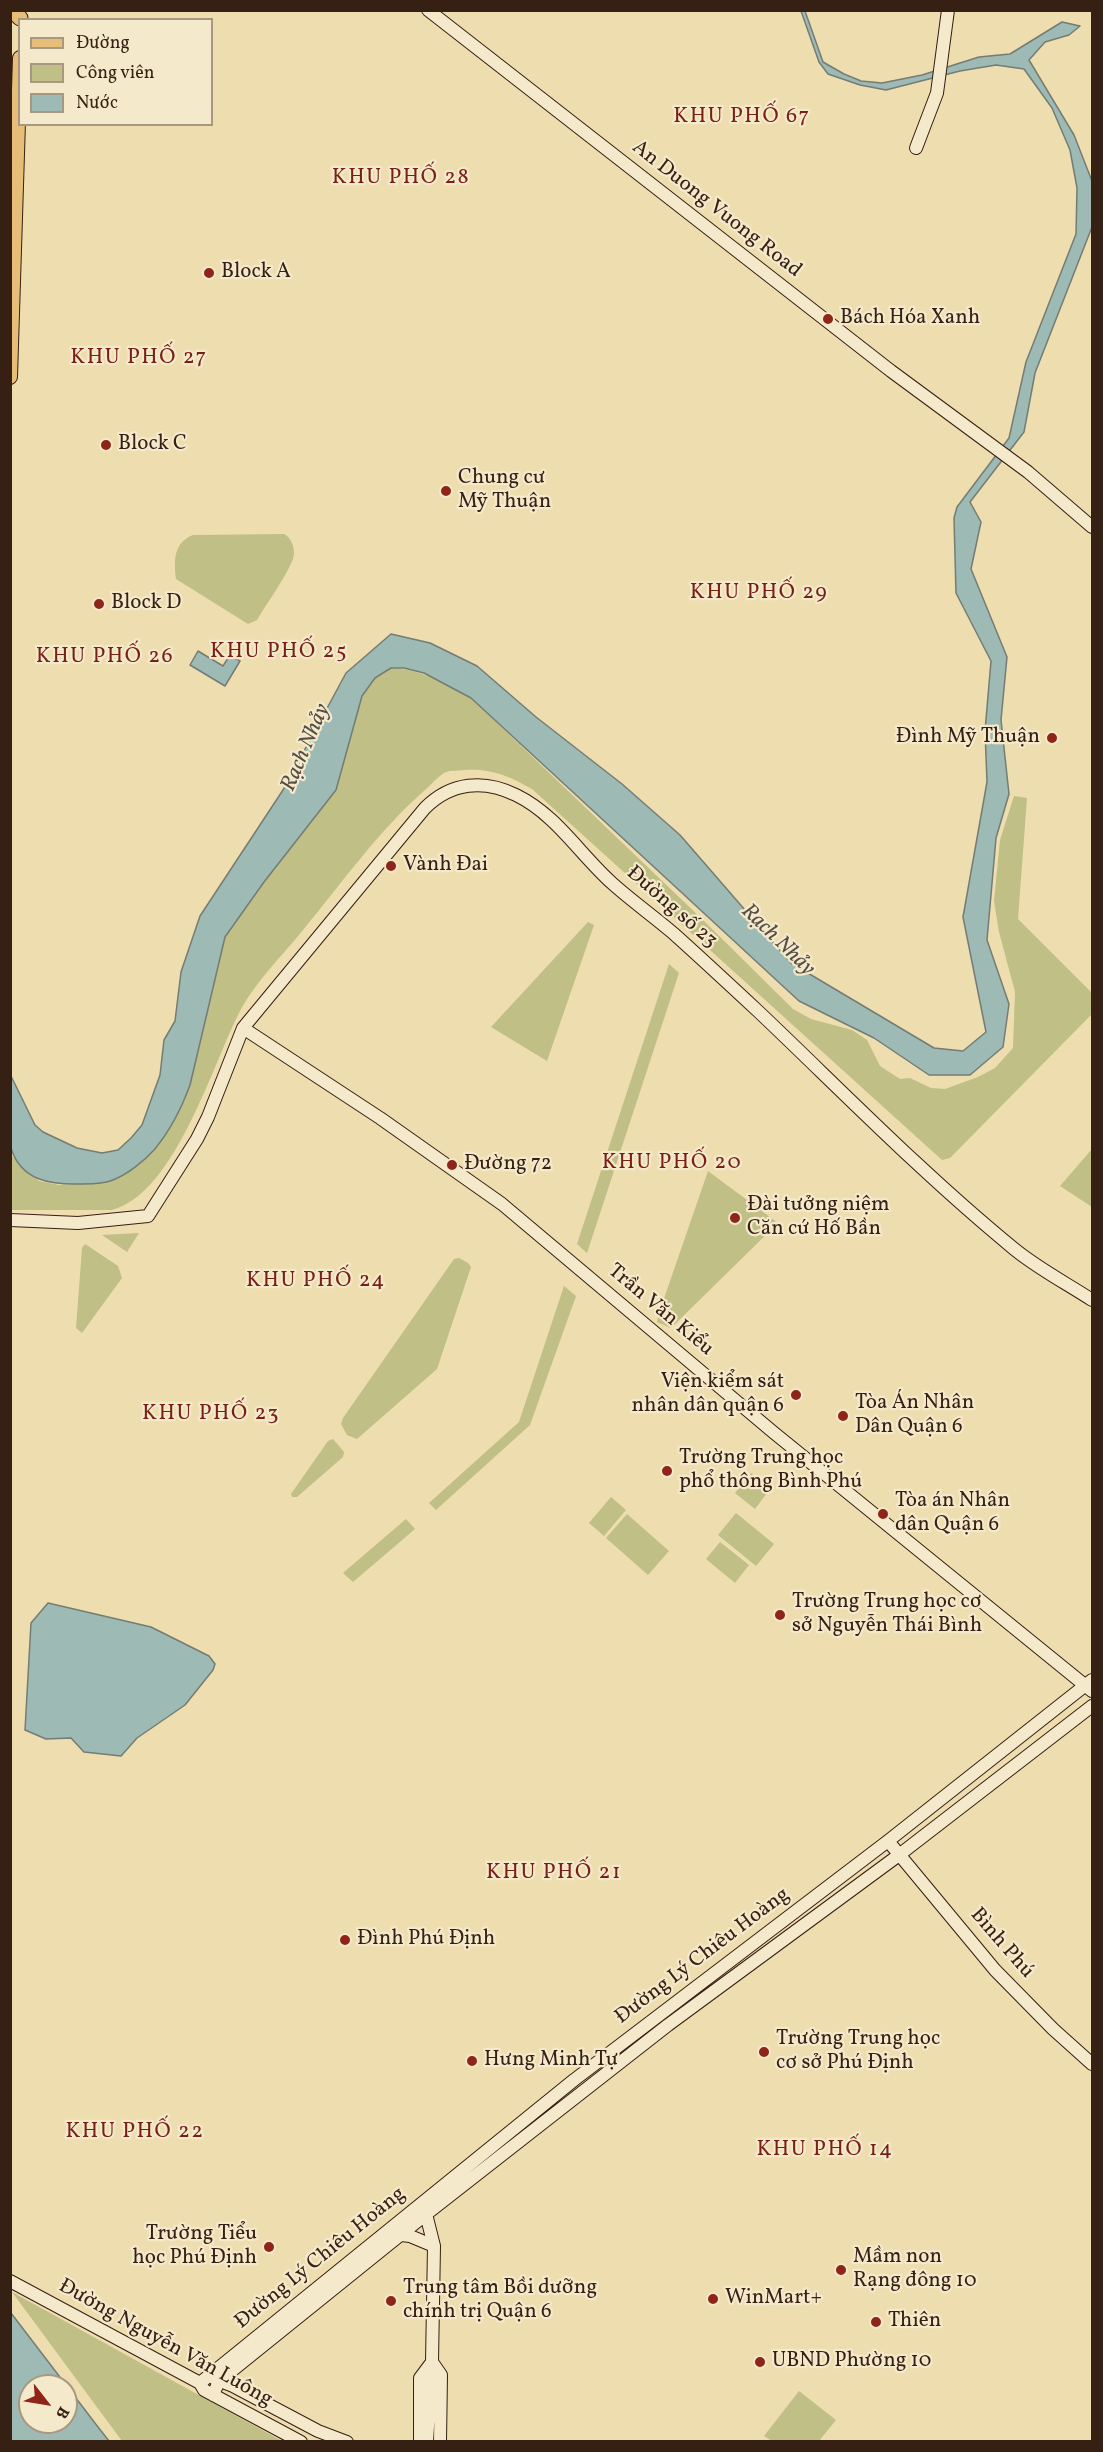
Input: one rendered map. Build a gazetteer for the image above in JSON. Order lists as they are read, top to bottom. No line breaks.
{"streets":{"main road":["An Duong Vuong Road","Đường số 23","Trần Văn Kiểu","Bình Phú","Đường Lý Chiêu Hoàng","Đường Nguyễn Văn Luông"]},"crossings":[["Đường số 23","Trần Văn Kiểu"],["Trần Văn Kiểu","Đường Lý Chiêu Hoàng"],["Bình Phú","Đường Lý Chiêu Hoàng"],["Đường Lý Chiêu Hoàng","Đường Nguyễn Văn Luông"]],"districts":["KHU PHỐ 67","KHU PHỐ 28","KHU PHỐ 27","KHU PHỐ 29","KHU PHỐ 25","KHU PHỐ 26","KHU PHỐ 20","KHU PHỐ 24","KHU PHỐ 23","KHU PHỐ 21","KHU PHỐ 22","KHU PHỐ 14"],"water":["Rạch Nhảy"],"places":["Block A","Bách Hóa Xanh","Block C","Chung cư Mỹ Thuận","Block D","Đình Mỹ Thuận","Vành Đai","Đường 72","Đài tưởng niệm Căn cứ Hố Bần","Viện kiểm sát nhân dân quận 6","Tòa Án Nhân Dân Quận 6","Trường Trung học phổ thông Bình Phú","Tòa án Nhân dân Quận 6","Trường Trung học cơ sở Nguyễn Thái Bình","Đình Phú Định","Trường Trung học cơ sở Phú Định","Hưng Minh Tự","Trường Tiểu học Phú Định","Mầm non Rạng đông 10","WinMart+","Trung tâm Bồi dưỡng chính trị Quận 6","Thiên","UBND Phường 10"],"legend":["Đường","Công viên","Nước"],"north":"bottom right"}
